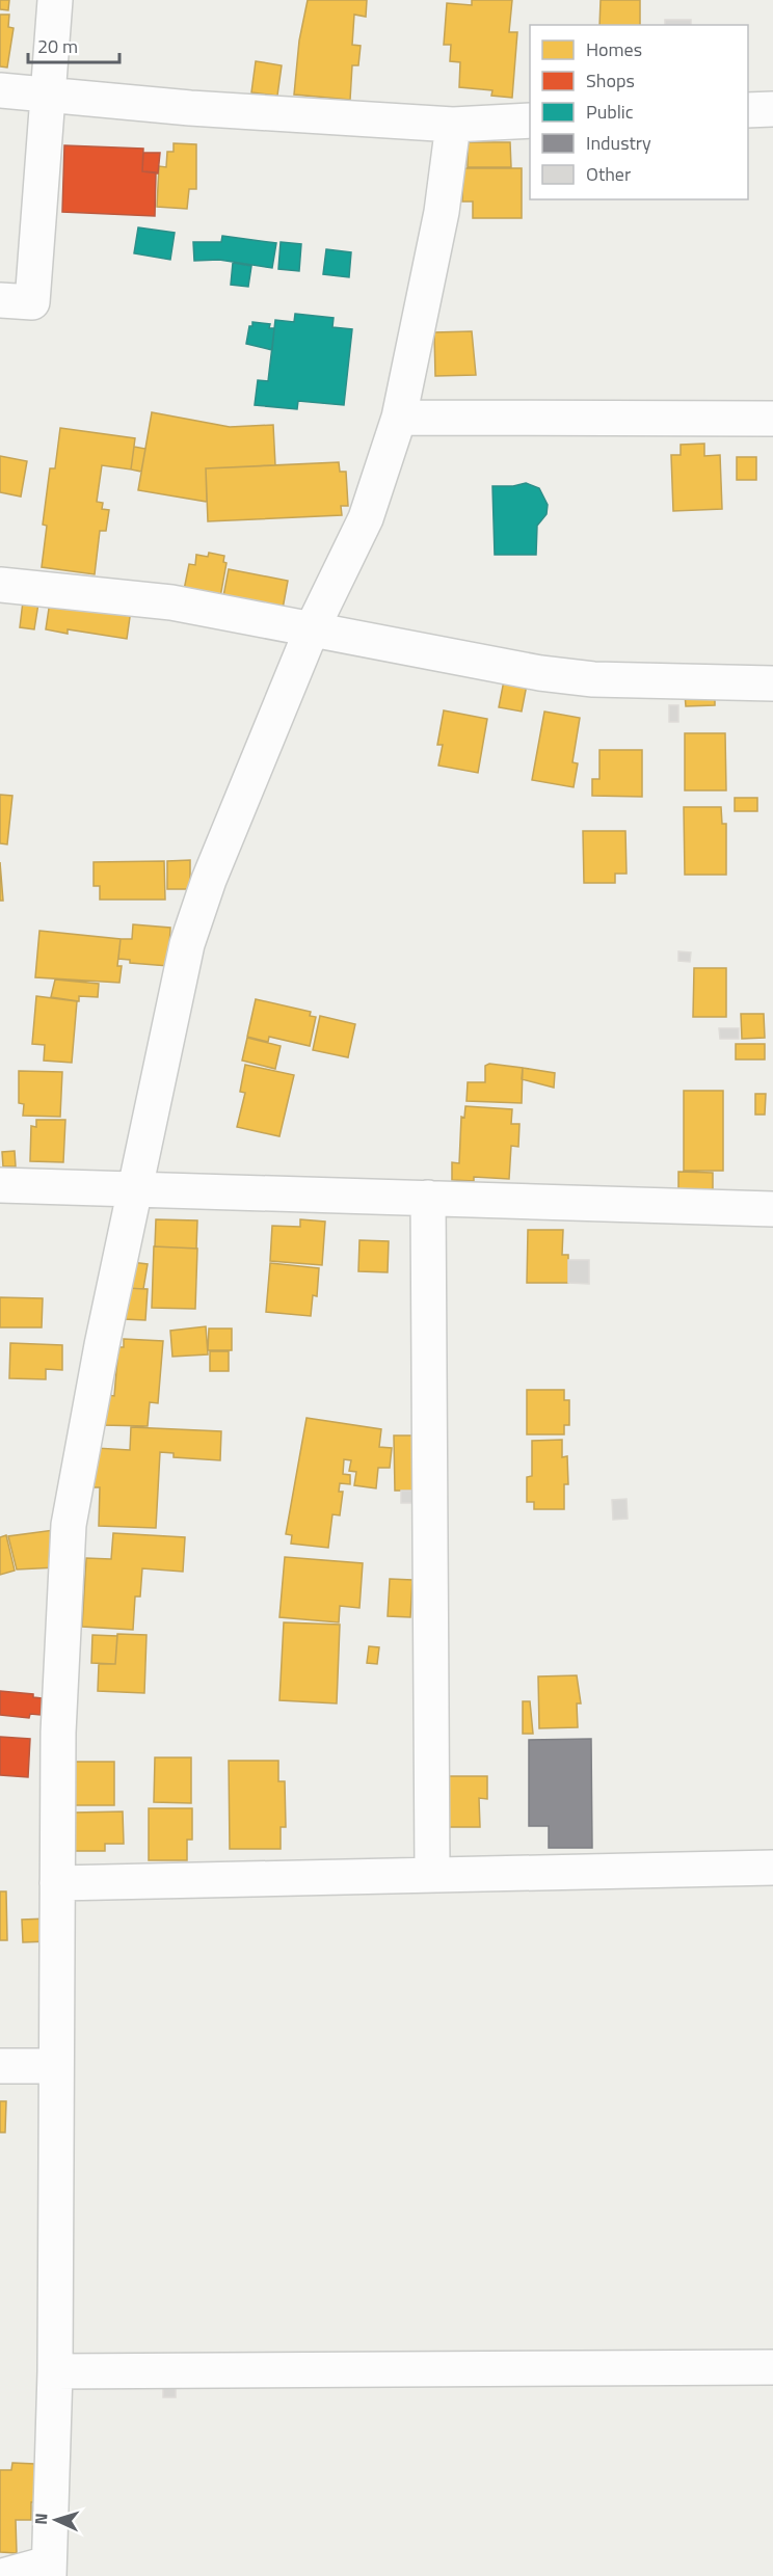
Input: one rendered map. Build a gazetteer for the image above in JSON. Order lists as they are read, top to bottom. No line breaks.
{"legend":["Homes","Shops","Public","Industry","Other"],"scale_bar":"20 m","north":"left"}
